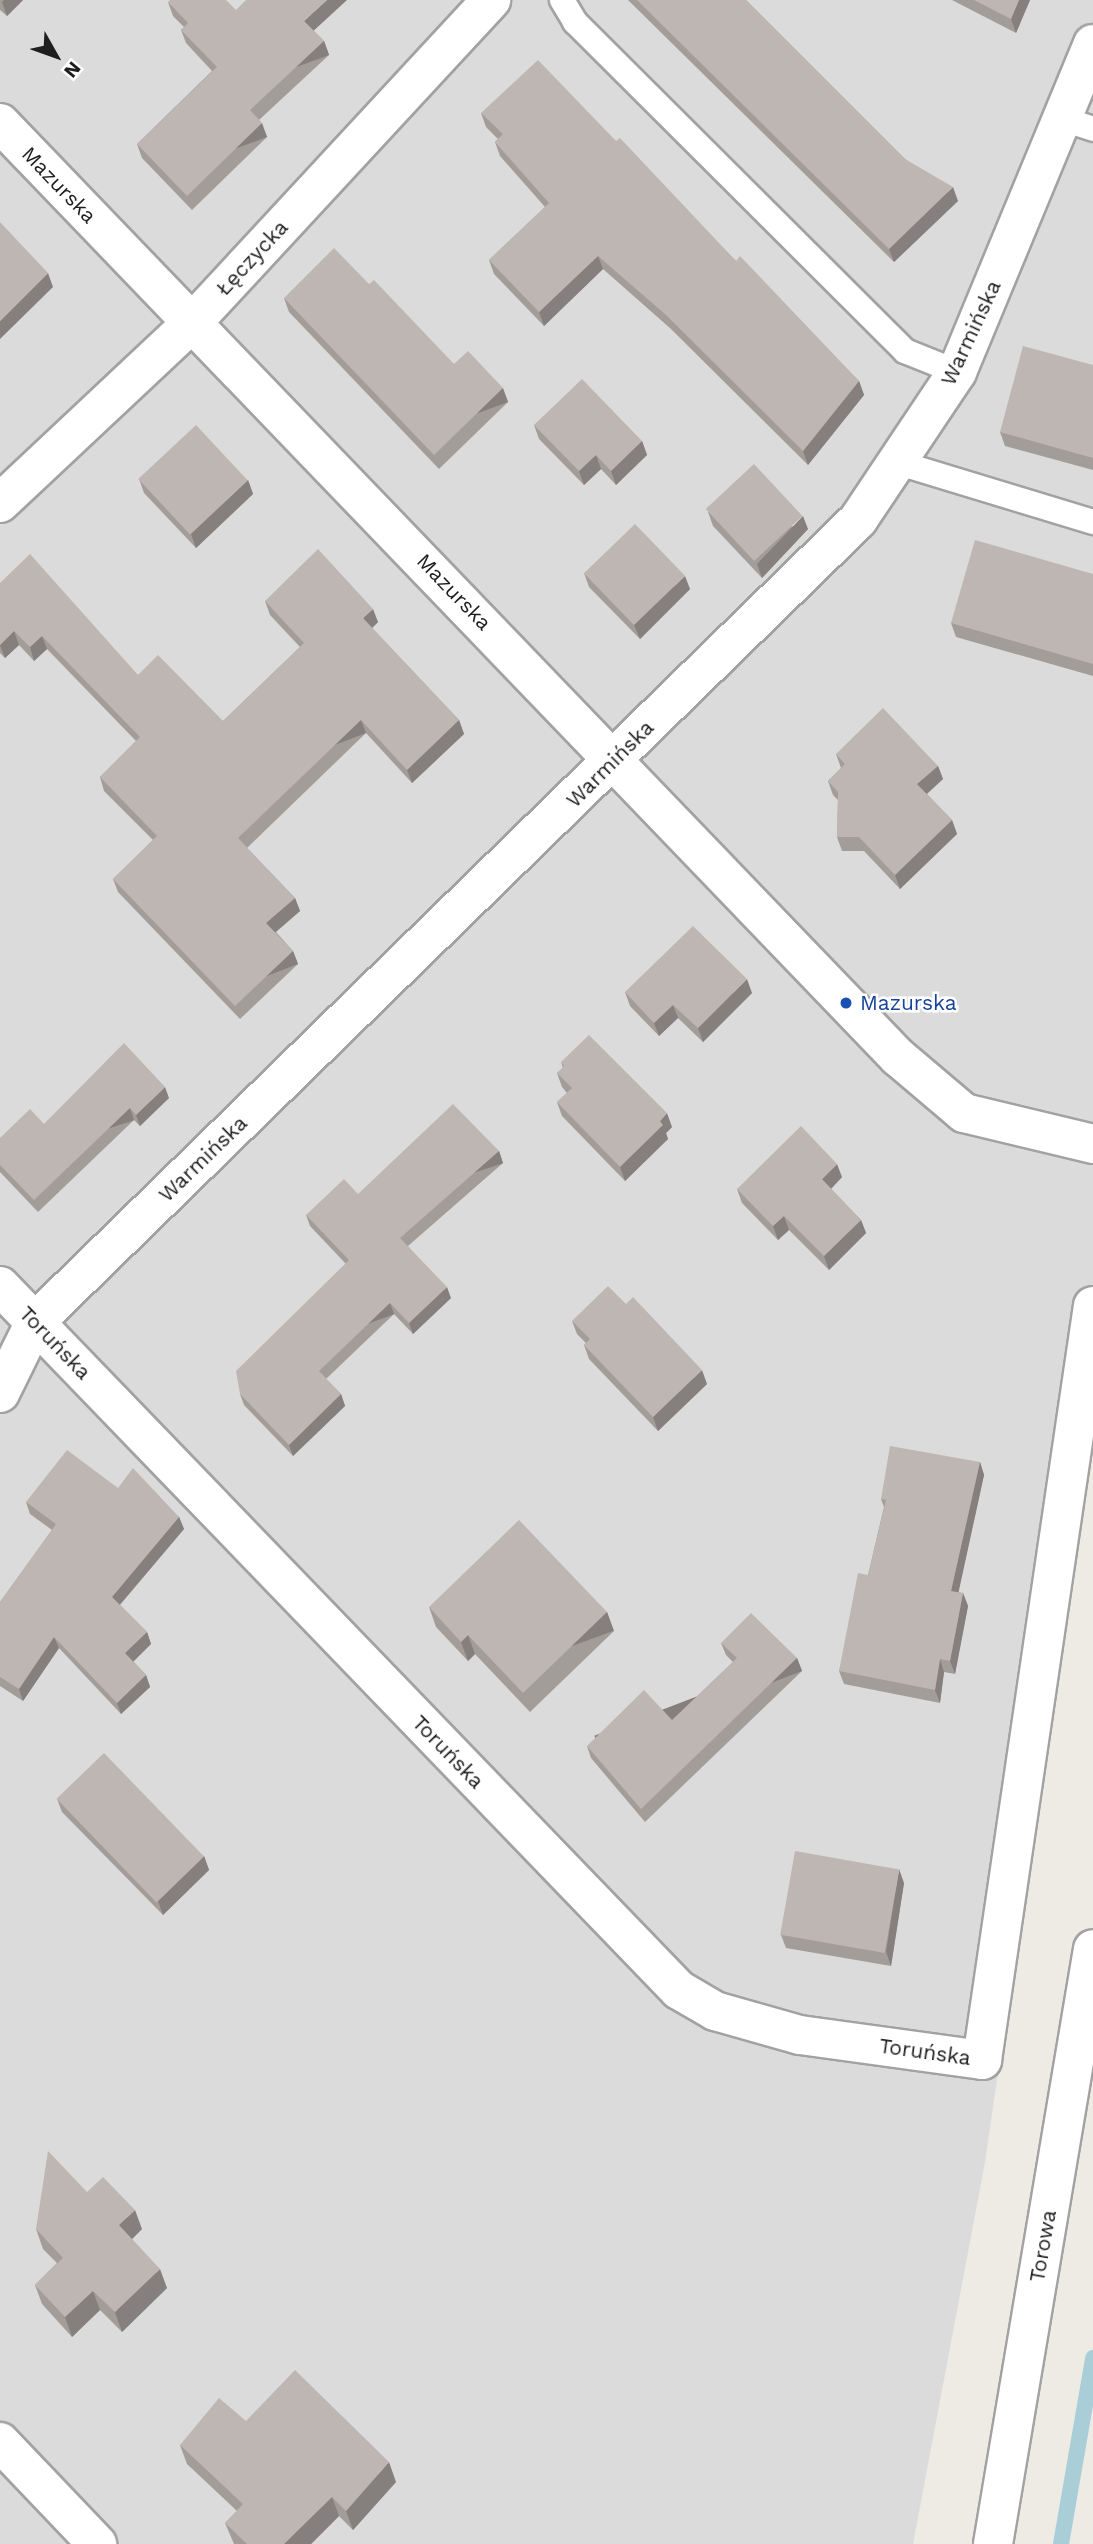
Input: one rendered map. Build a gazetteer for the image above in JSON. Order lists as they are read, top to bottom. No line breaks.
{"streets":{"street":["Mazurska","Łęczycka","Warmińska","Toruńska","Torowa"]},"crossings":[["Mazurska","Łęczycka"],["Mazurska","Warmińska"],["Warmińska","Toruńska"]],"places":["Mazurska"],"north":"bottom right"}
